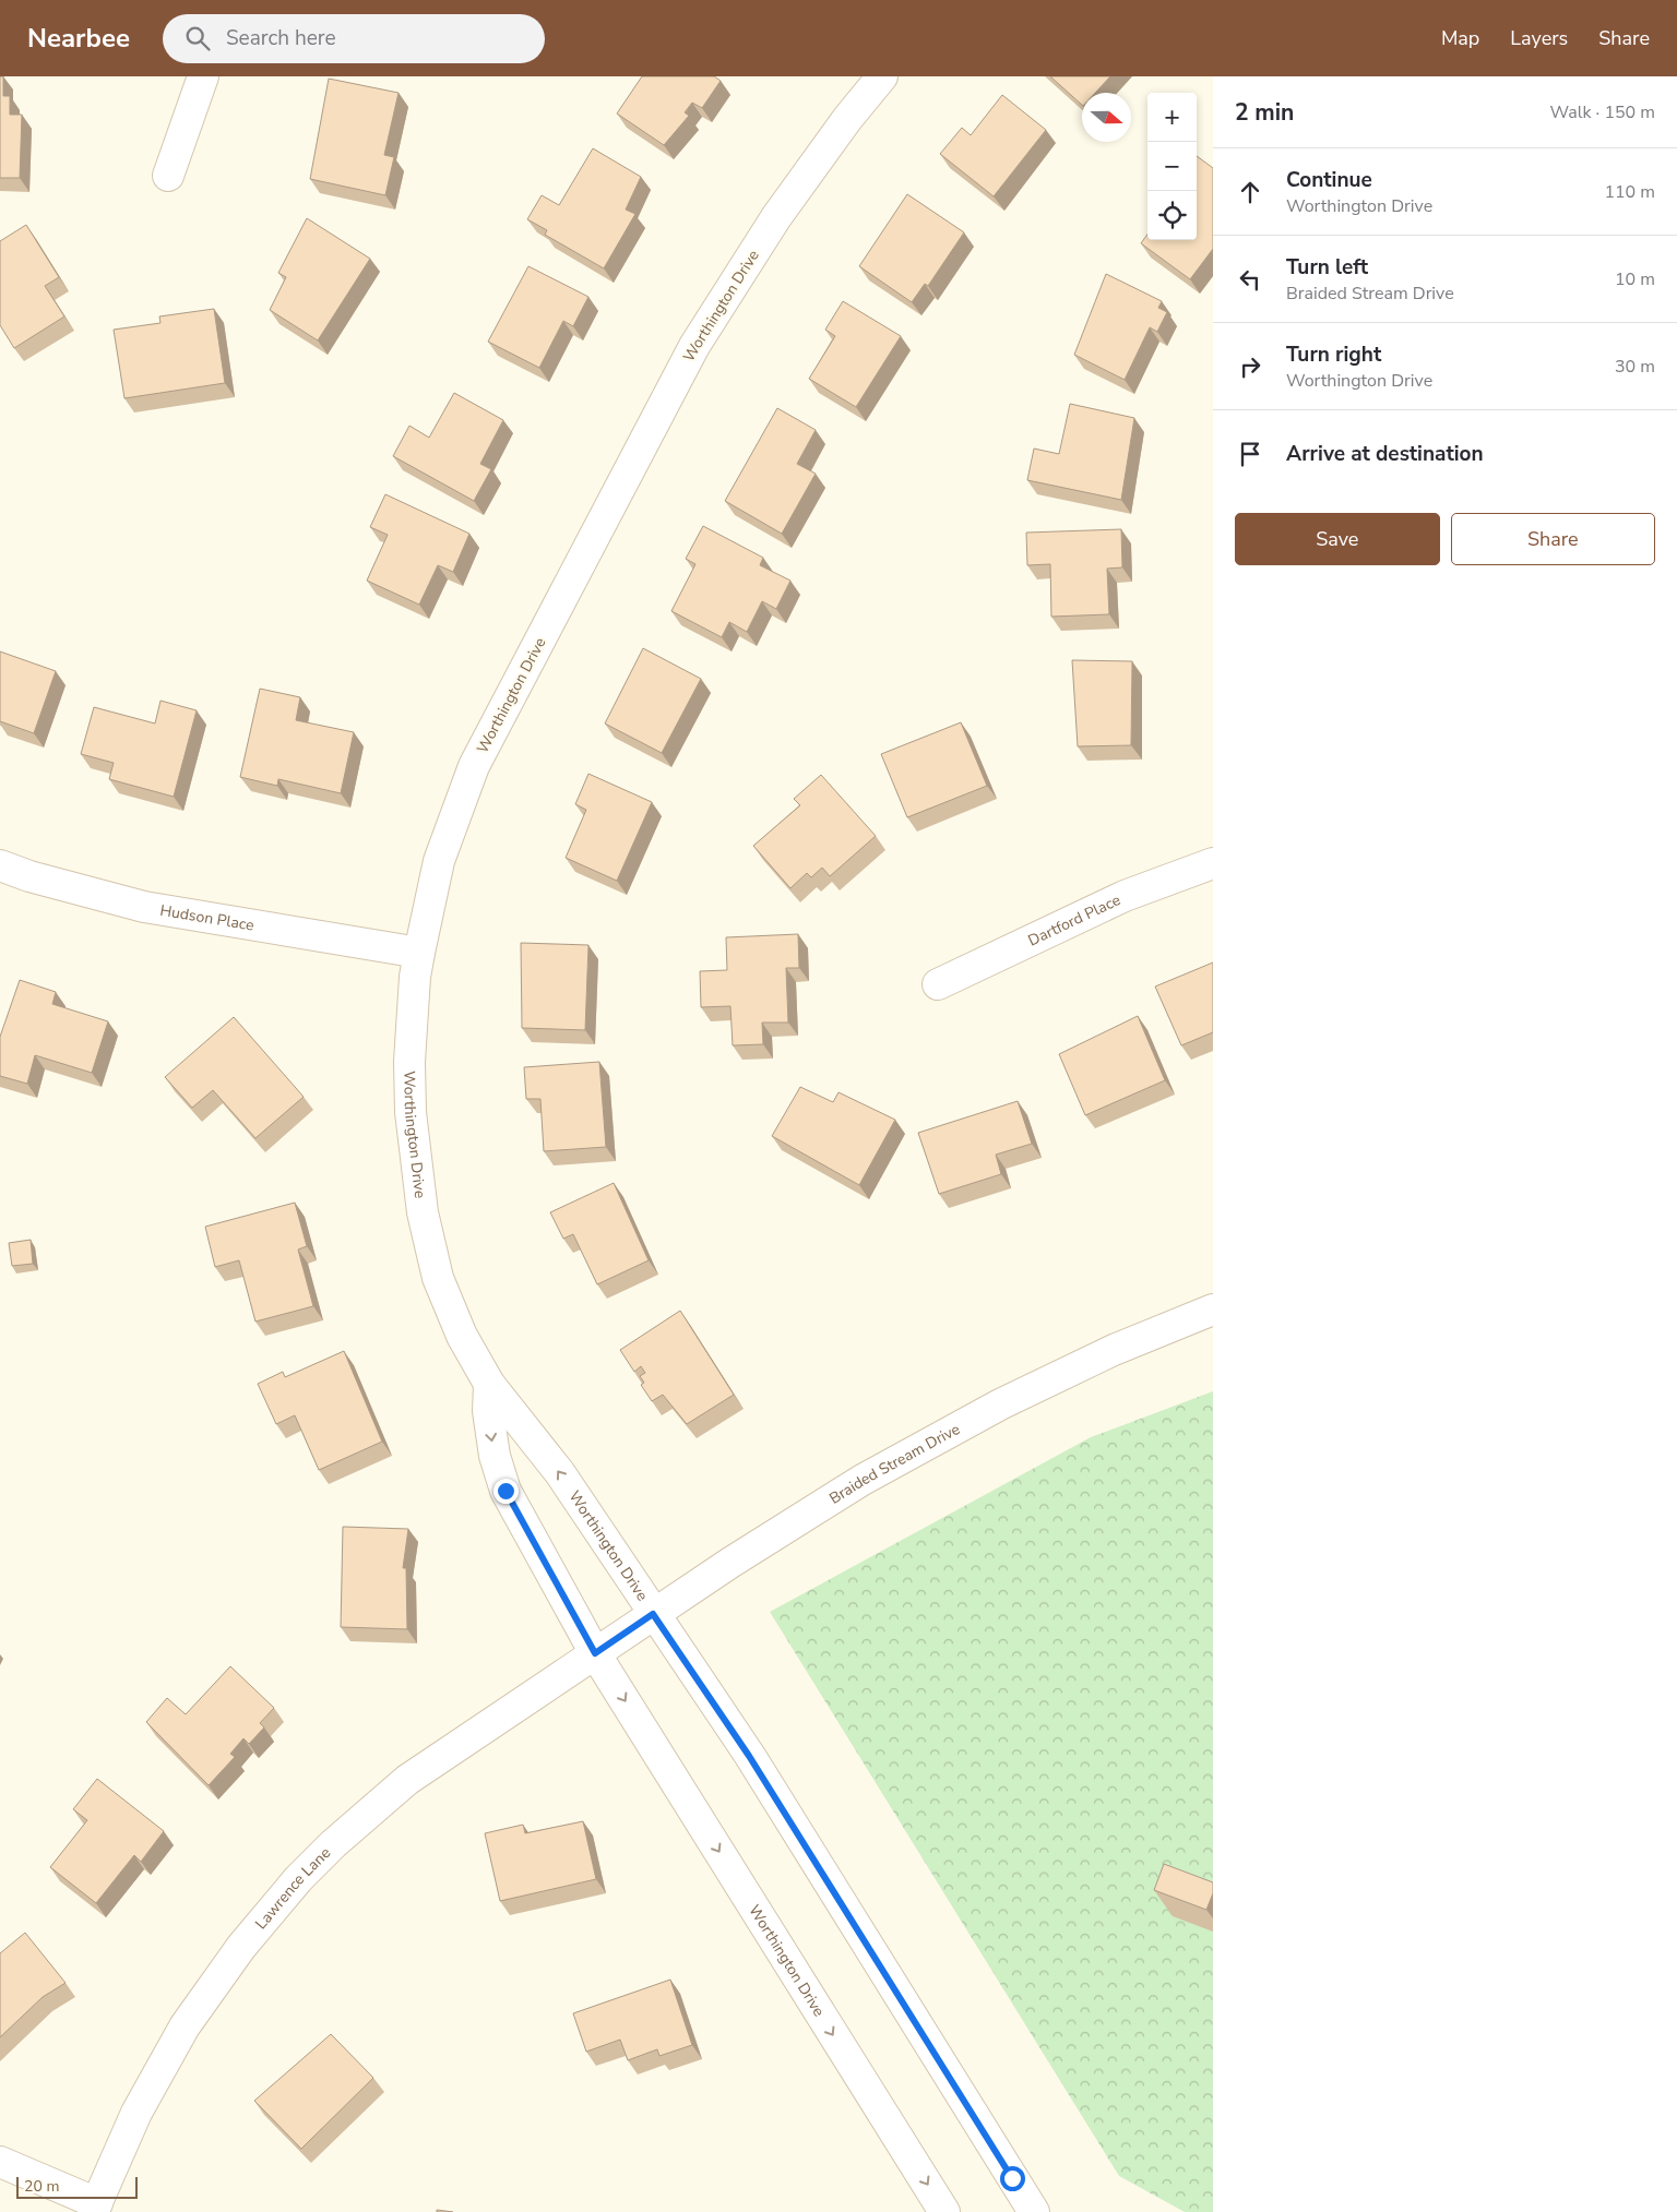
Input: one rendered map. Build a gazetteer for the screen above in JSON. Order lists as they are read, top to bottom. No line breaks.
{"streets":{"street":["Worthington Drive","Hudson Place","Dartford Place","Braided Stream Drive","Lawrence Lane"]},"crossings":[["Worthington Drive","Hudson Place"],["Worthington Drive","Braided Stream Drive"],["Worthington Drive","Lawrence Lane"],["Braided Stream Drive","Lawrence Lane"]],"scale_bar":"20 m","north":"right","page":{"header":"Nearbee","search":"Search here","nav":["Map","Layers","Share"],"heading":["2 min","Walk · 150 m"],"map_buttons":["+","−"],"list":[["Continue","Worthington Drive","110 m"],["Turn left","Braided Stream Drive","10 m"],["Turn right","Worthington Drive","30 m"],"Arrive at destination"],"buttons":["Save","Share"],"scale":"20 m"}}
